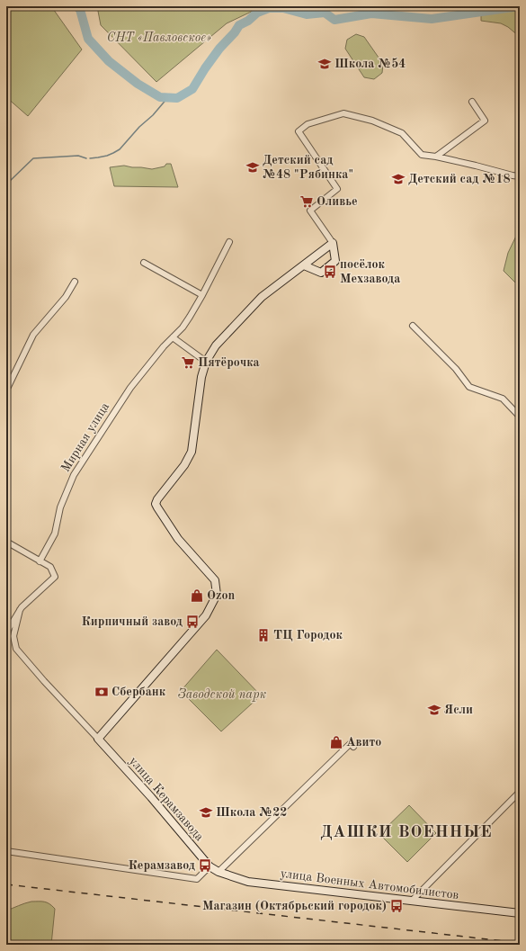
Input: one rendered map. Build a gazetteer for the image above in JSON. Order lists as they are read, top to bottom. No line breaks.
{"streets":{"street":["Мирная улица","улица Керамзавода","улица Военных Автомобилистов"]},"crossings":[["улица Керамзавода","улица Военных Автомобилистов"]],"districts":["ДАШКИ ВОЕННЫЕ"],"parks":["СНТ «Павловское»","Заводской парк"],"places":{"school or university":["Школа №54","Детский сад №48 \"Рябинка\"","Детский сад №18","Ясли","Школа №22"],"supermarket":["Оливье","Пятёрочка"],"bus stop":["посёлок Мехзавода","Кирпичный завод","Керамзавод","Магазин (Октябрьский городок)"],"shop":["Ozon","Авито"],"building":["ТЦ Городок"],"bank":["Сбербанк"]}}
